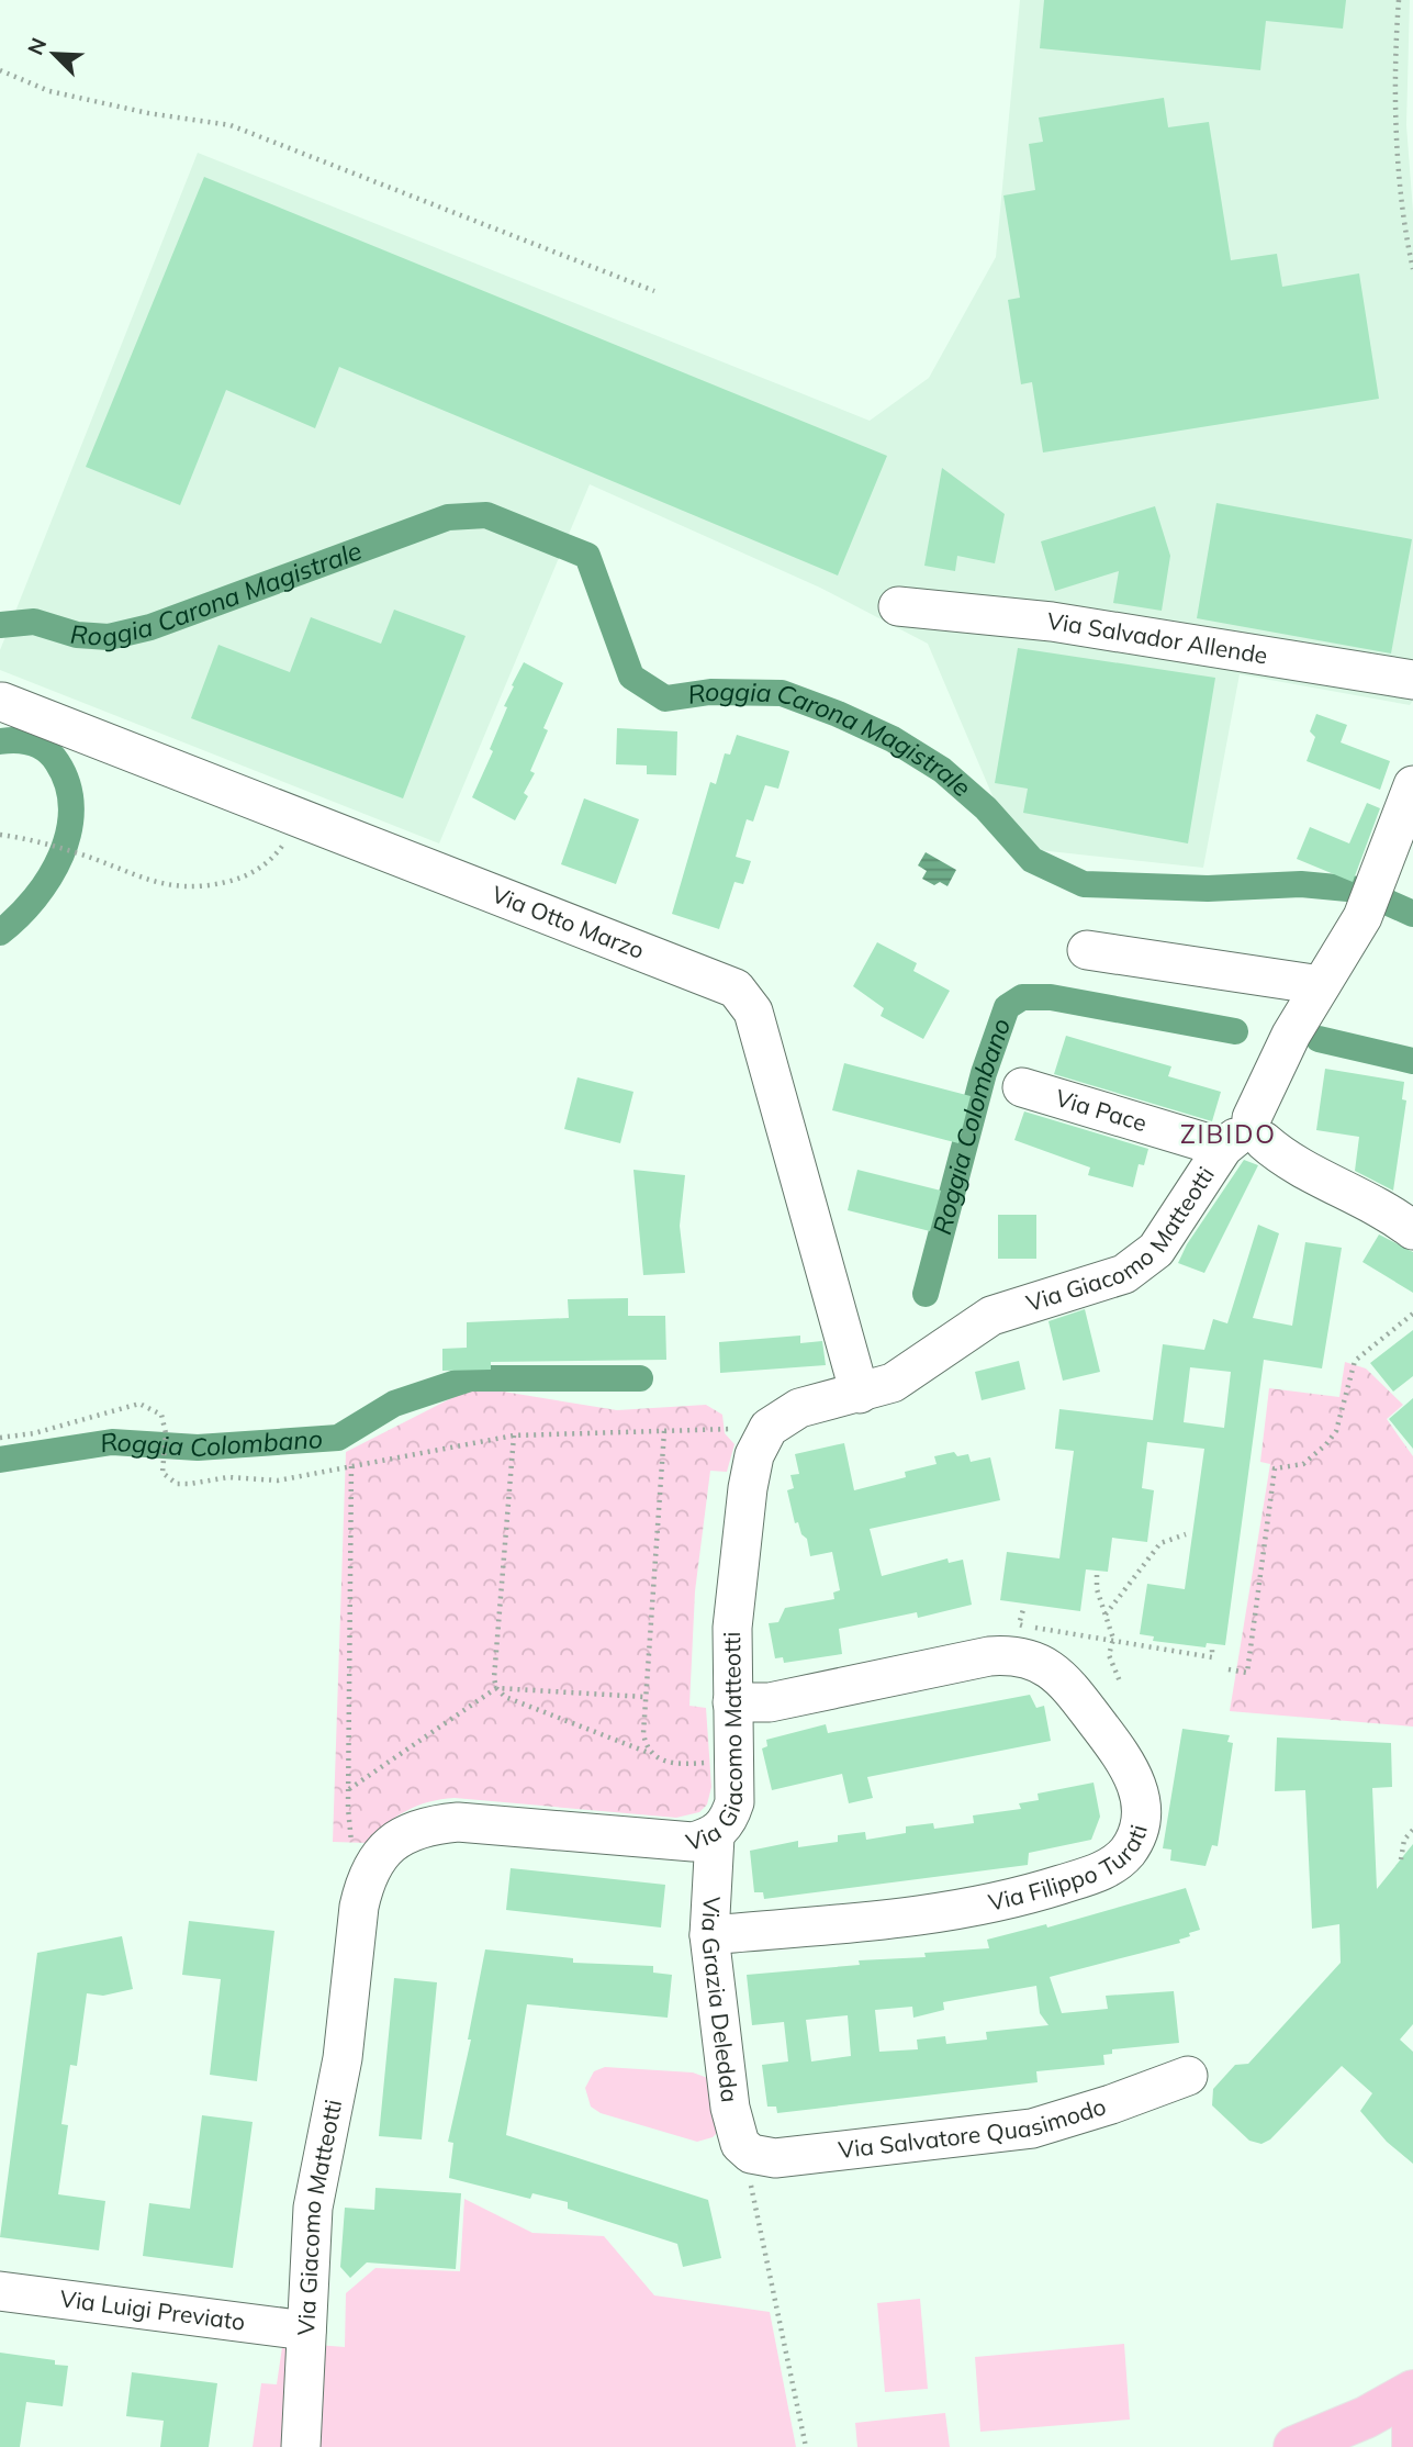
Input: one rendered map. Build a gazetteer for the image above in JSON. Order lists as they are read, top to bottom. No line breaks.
{"streets":{"street":["Via Salvador Allende","Via Otto Marzo","Via Pace","Via Giacomo Matteotti","Via Filippo Turati","Via Grazia Deledda","Via Salvatore Quasimodo","Via Luigi Previato"]},"crossings":[["Via Otto Marzo","Via Giacomo Matteotti"],["Via Pace","Via Giacomo Matteotti"],["Via Giacomo Matteotti","Via Filippo Turati"],["Via Giacomo Matteotti","Via Grazia Deledda"],["Via Giacomo Matteotti","Via Luigi Previato"],["Via Filippo Turati","Via Grazia Deledda"],["Via Grazia Deledda","Via Salvatore Quasimodo"]],"districts":["ZIBIDO"],"water":["Roggia Carona Magistrale","Roggia Colombano"],"north":"top left"}
